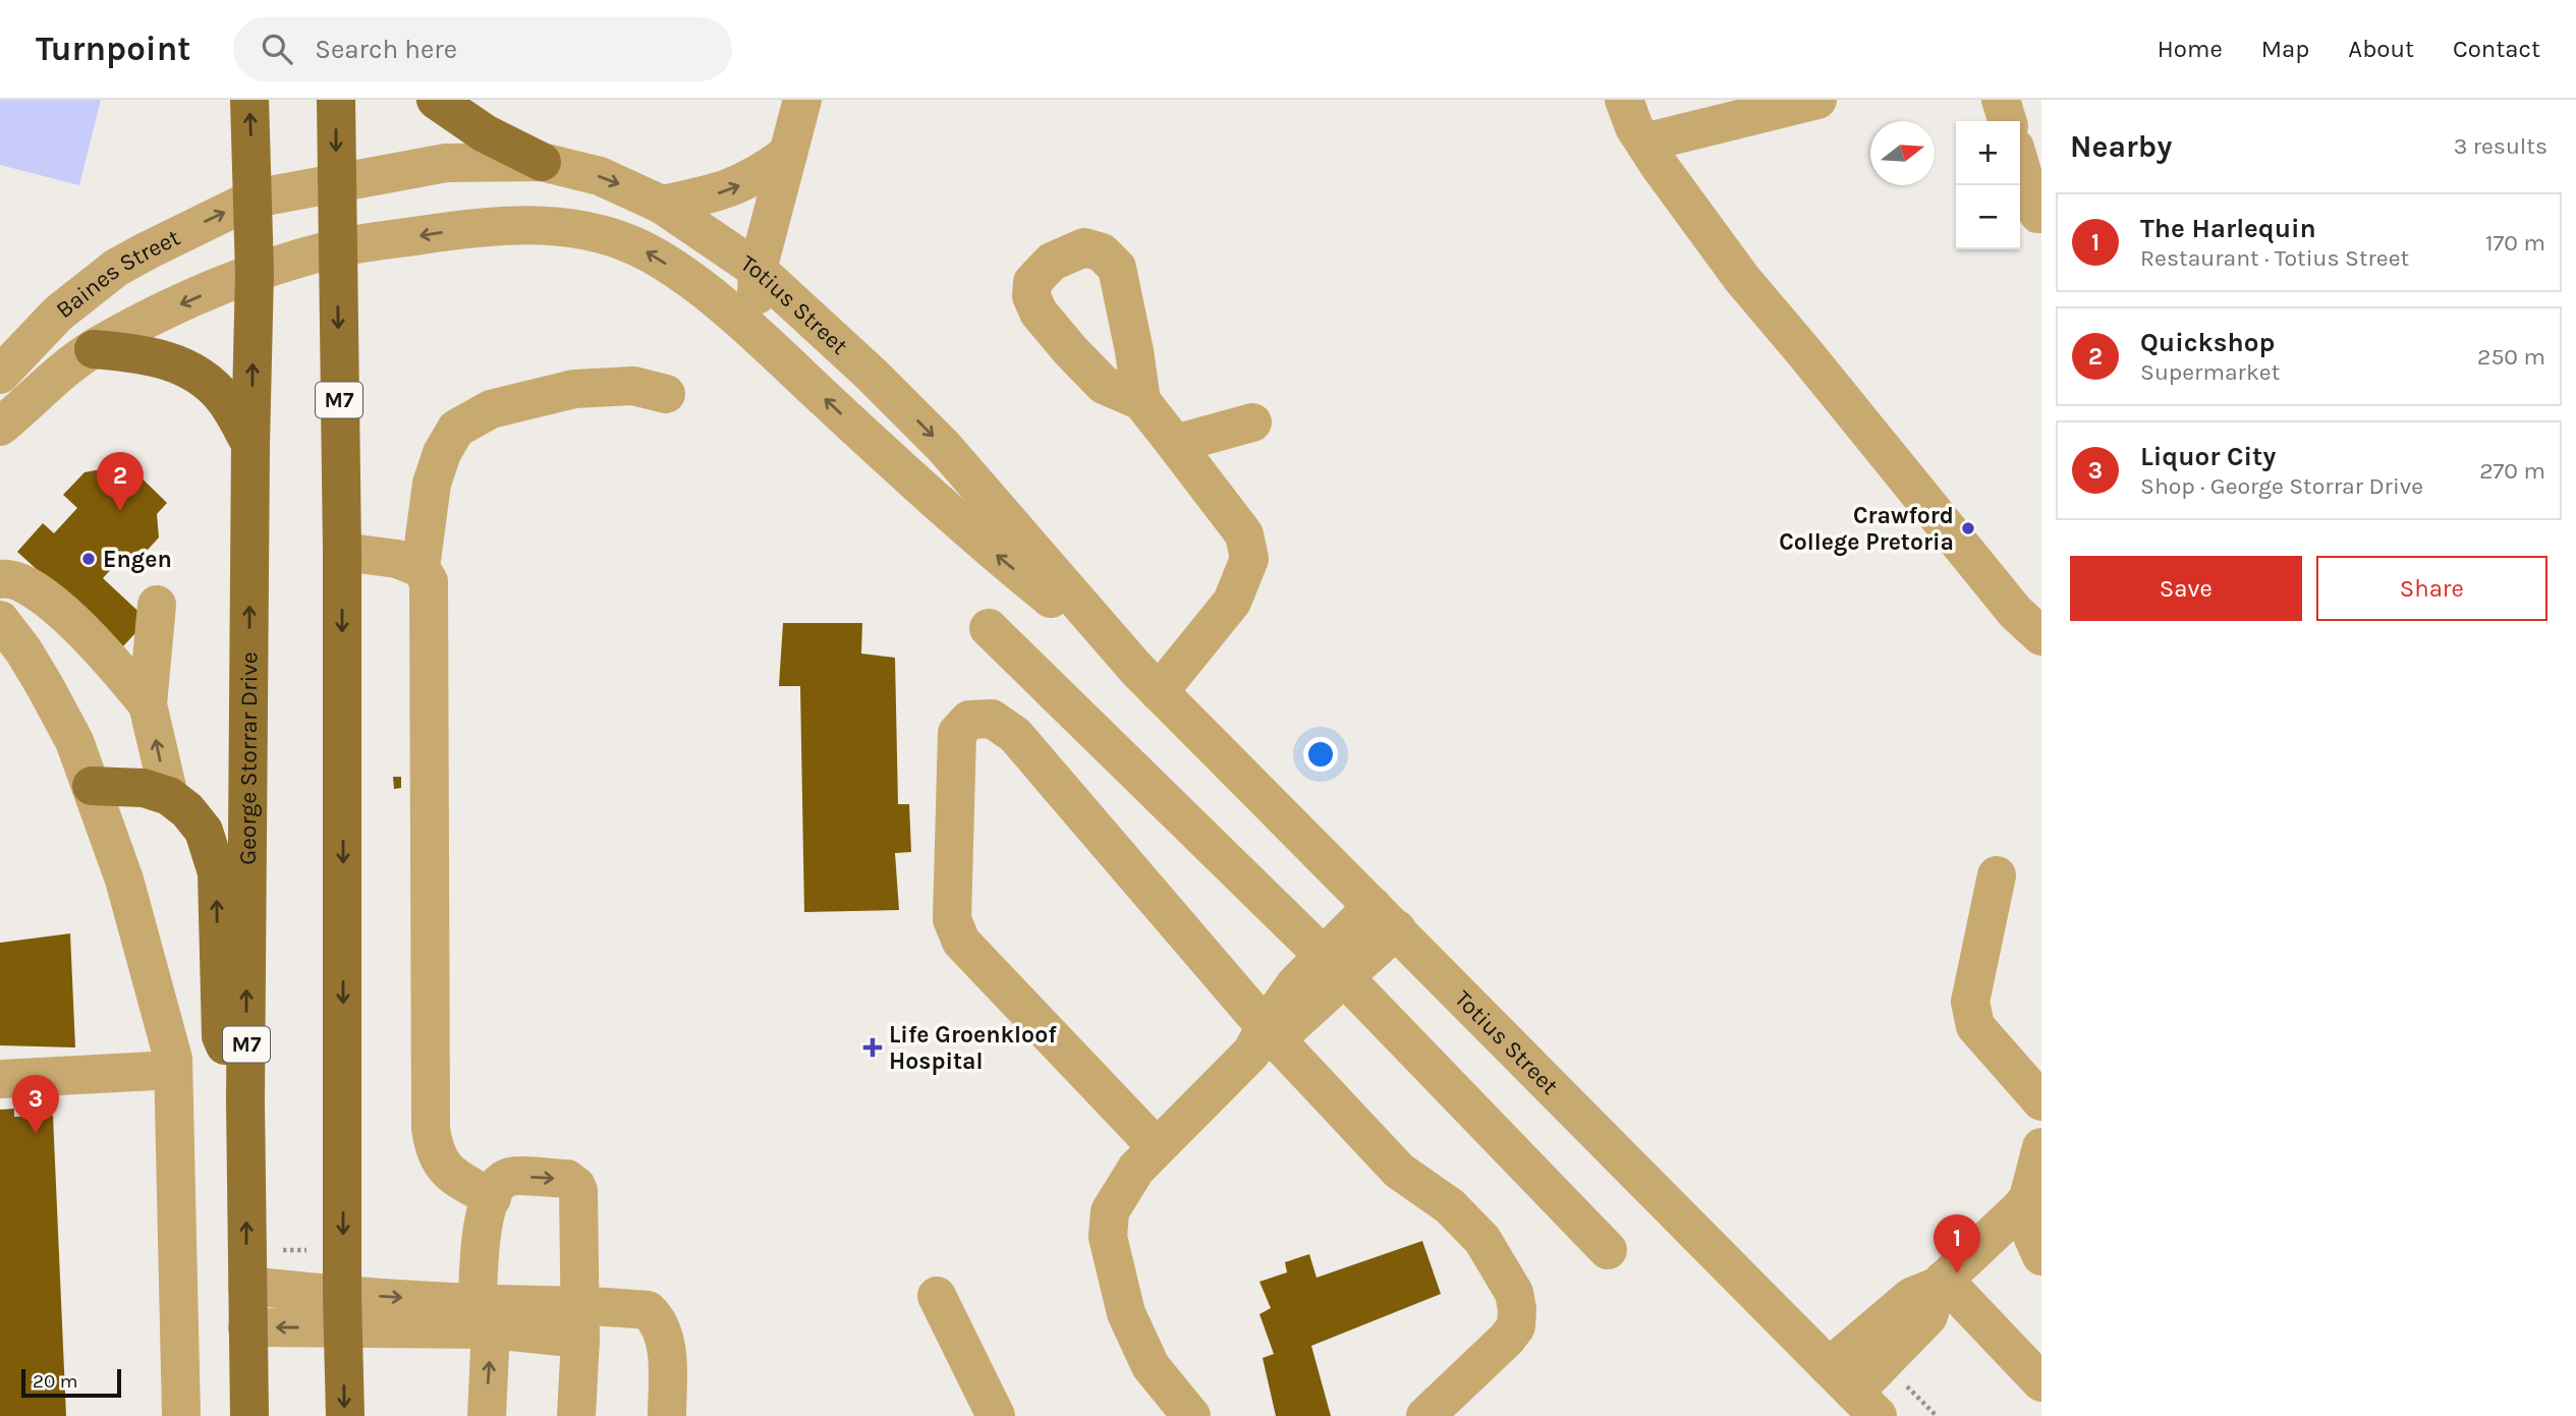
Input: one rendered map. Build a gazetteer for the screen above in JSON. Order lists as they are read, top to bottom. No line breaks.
{"streets":{"main road":["M7","George Storrar Drive"],"street":["Baines Street","Totius Street"]},"crossings":[["Baines Street","Totius Street"],["Baines Street","M7"],["Baines Street","George Storrar Drive"],["Totius Street","M7"]],"places":{"other":["Crawford College Pretoria","Engen"],"health":["Life Groenkloof Hospital"]},"scale_bar":"20 m","north":"right","page":{"header":"Turnpoint","search":"Search here","nav":["Home","Map","About","Contact"],"heading":["Nearby","3 results"],"map_buttons":["+","−"],"list":[{"mark":"1","name":"The Harlequin","note":"Restaurant · Totius Street","value":"170 m"},{"mark":"2","name":"Quickshop","note":"Supermarket","value":"250 m"},{"mark":"3","name":"Liquor City","note":"Shop · George Storrar Drive","value":"270 m"}],"pins":["2","3","1"],"buttons":["Save","Share"],"scale":"20 m"}}
